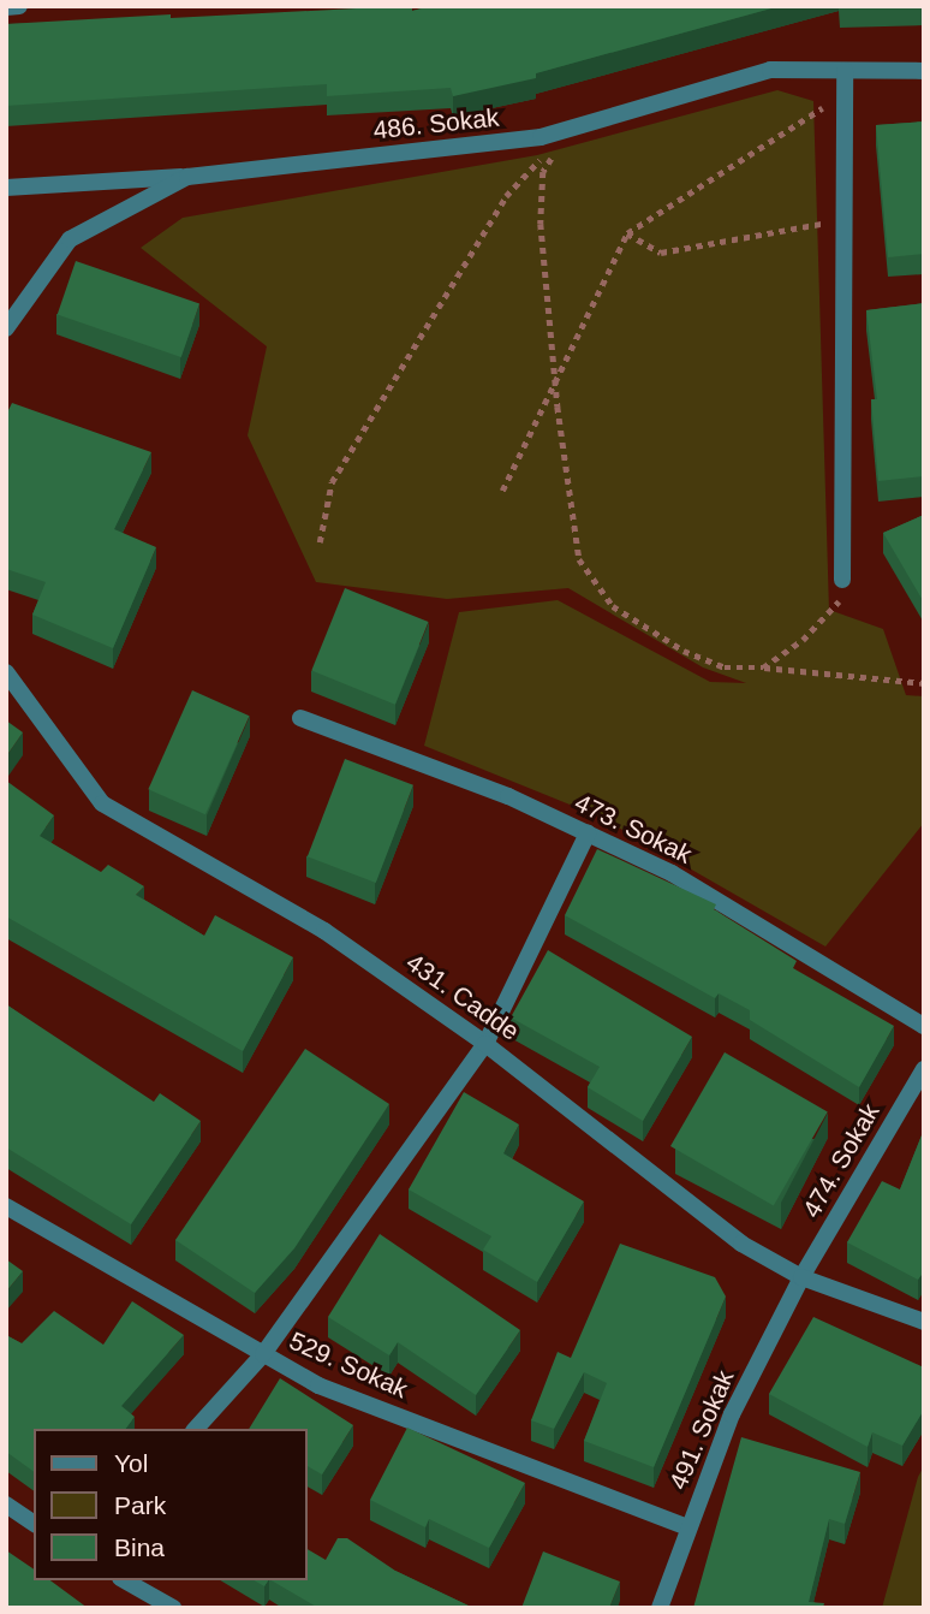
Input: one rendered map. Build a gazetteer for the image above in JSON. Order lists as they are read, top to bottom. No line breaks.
{"streets":{"street":["486. Sokak","473. Sokak","431. Cadde","474. Sokak","529. Sokak","491. Sokak"]},"crossings":[["431. Cadde","474. Sokak"],["431. Cadde","491. Sokak"],["474. Sokak","491. Sokak"],["529. Sokak","491. Sokak"]],"legend":["Yol","Park","Bina"]}
